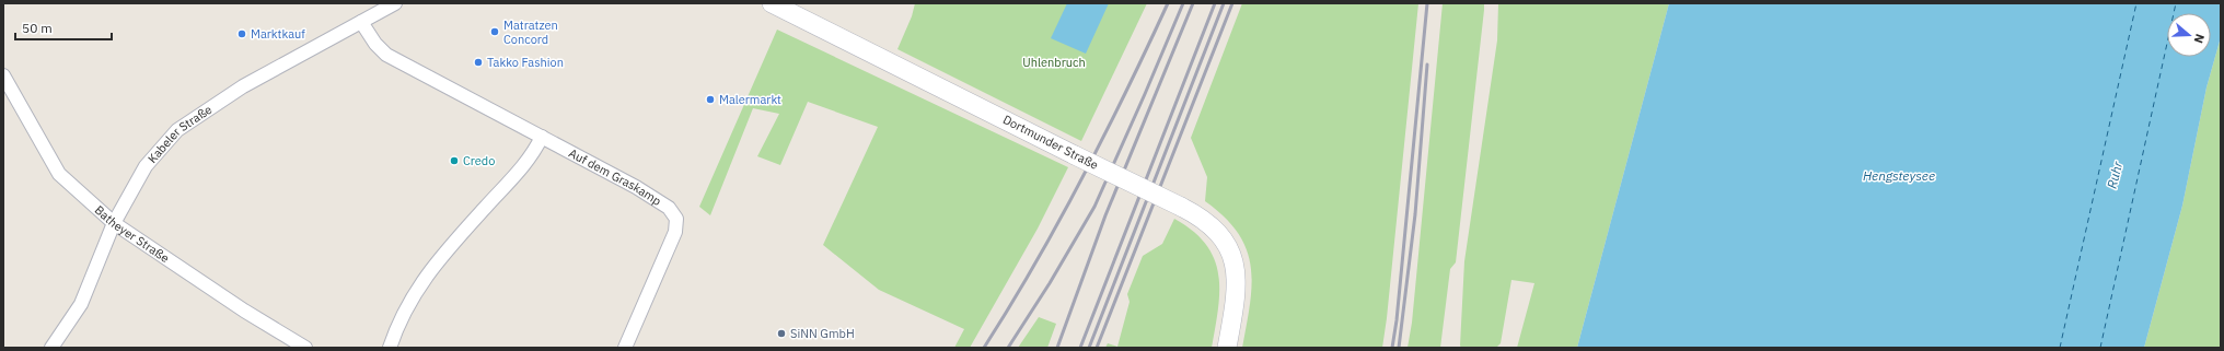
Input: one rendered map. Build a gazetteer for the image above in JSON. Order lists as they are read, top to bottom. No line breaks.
{"streets":{"main road":["Dortmunder Straße"],"street":["Kabeler Straße","Auf dem Graskamp","Batheyer Straße"]},"crossings":[["Kabeler Straße","Auf dem Graskamp"],["Kabeler Straße","Batheyer Straße"]],"water":["Hengsteysee","Ruhr"],"parks":["Uhlenbruch"],"places":["Matratzen Concord","Marktkauf","Takko Fashion","Malermarkt","Credo","SiNN GmbH"],"scale_bar":"50 m","north":"right"}
